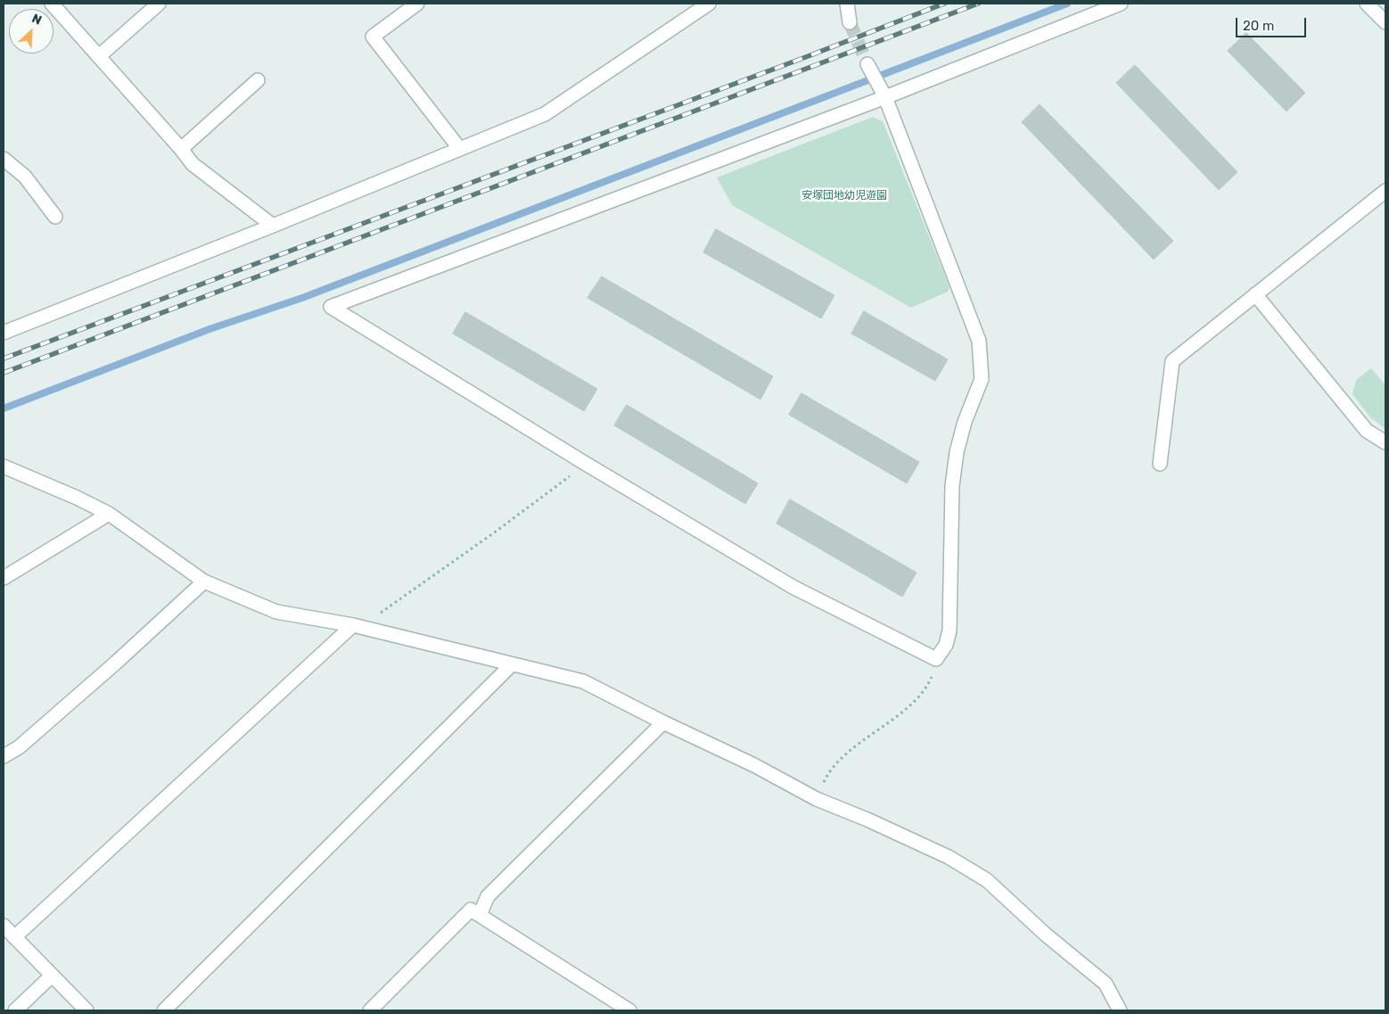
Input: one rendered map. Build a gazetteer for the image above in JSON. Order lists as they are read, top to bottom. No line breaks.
{"parks":["安塚団地幼児遊園"],"scale_bar":"20 m","north":"top right"}
